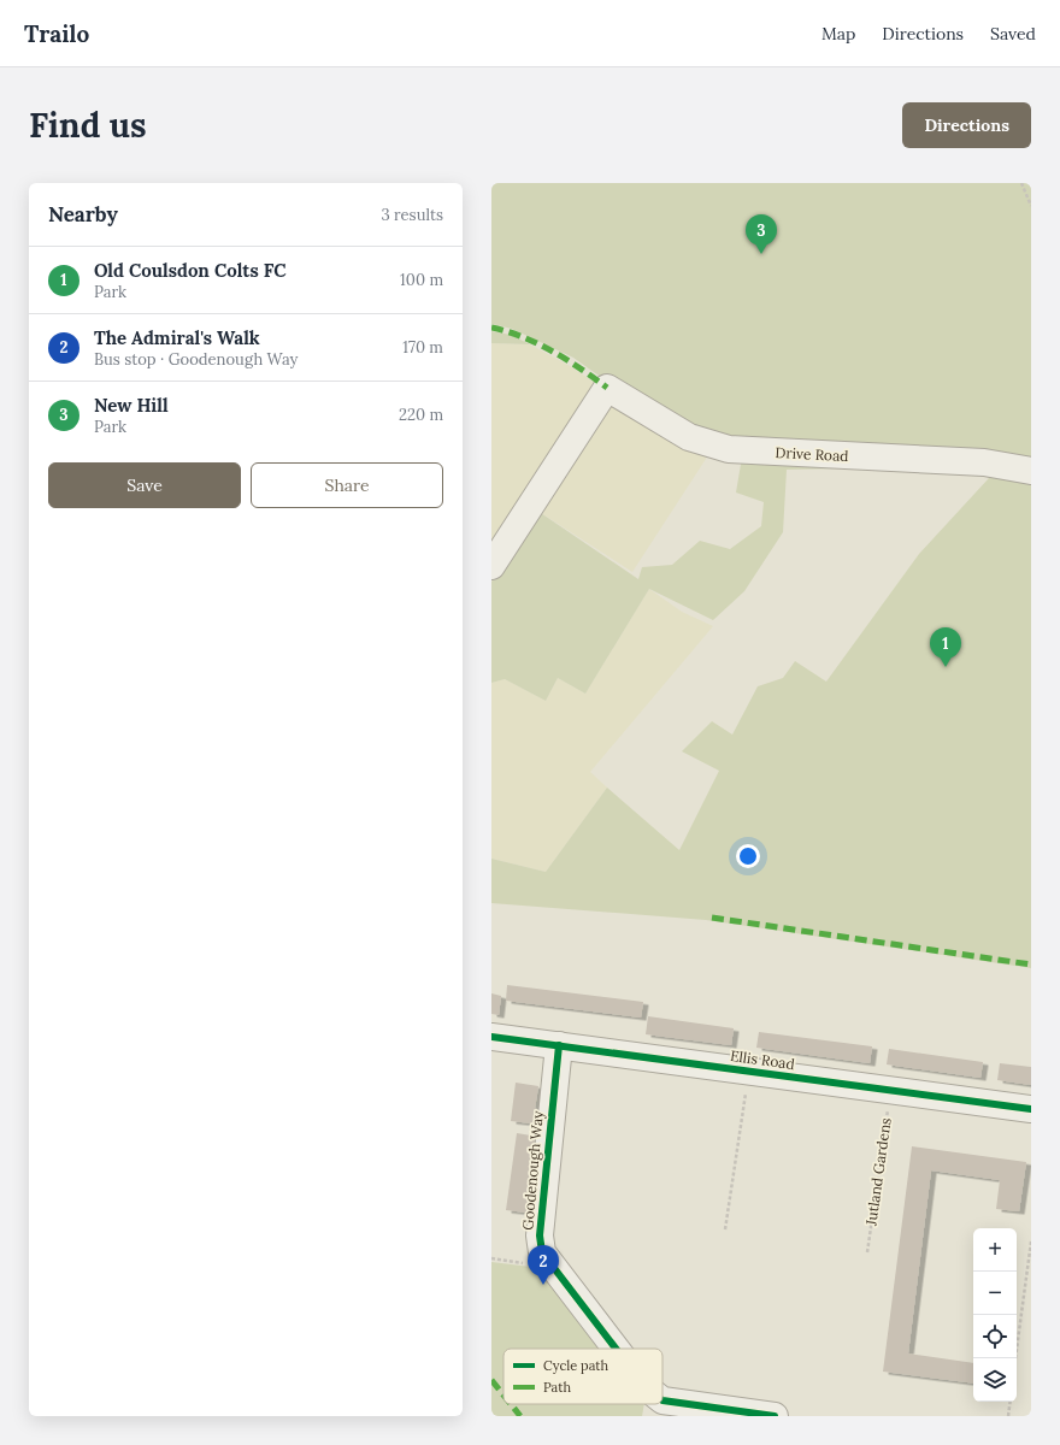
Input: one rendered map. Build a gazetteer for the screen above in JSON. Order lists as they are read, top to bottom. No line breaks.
{"streets":{"street":["Drive Road","Ellis Road","Goodenough Way"],"path":["Jutland Gardens"]},"crossings":[["Ellis Road","Goodenough Way"],["Ellis Road","Jutland Gardens"]],"legend":["Cycle path","Path"],"page":{"header":"Trailo","nav":["Map","Directions","Saved"],"buttons":["Directions",["Save","Share"]],"title":"Find us","heading":["Nearby","3 results"],"pins":["3","1","2"],"list":[{"mark":"1","name":"Old Coulsdon Colts FC","note":"Park","value":"100 m"},{"mark":"2","name":"The Admiral's Walk","note":"Bus stop · Goodenough Way","value":"170 m"},{"mark":"3","name":"New Hill","note":"Park","value":"220 m"}],"map_buttons":["+","−"]}}
